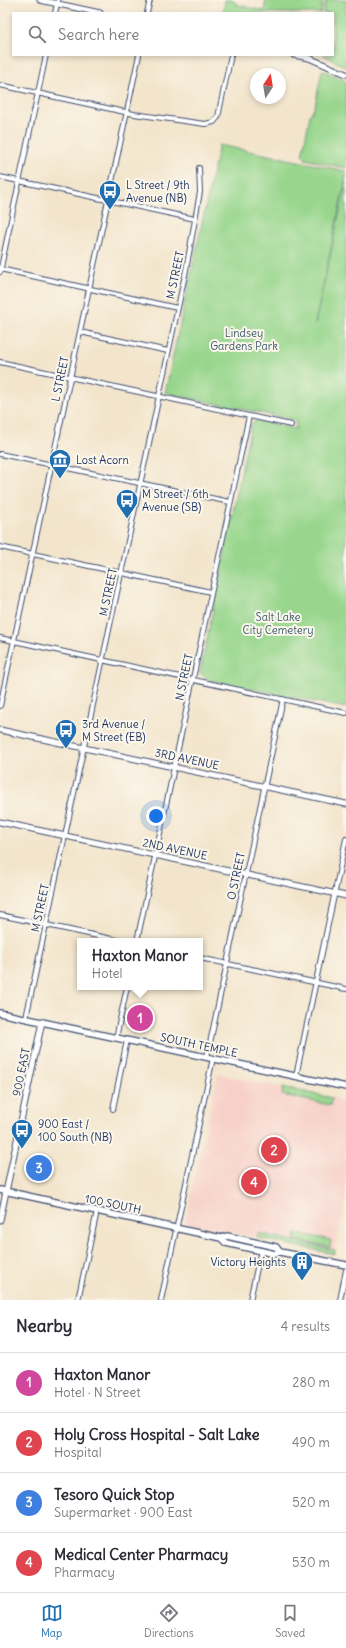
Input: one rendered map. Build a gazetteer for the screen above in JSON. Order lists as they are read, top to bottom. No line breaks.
{"streets":{"main road":["SOUTH TEMPLE","100 SOUTH"],"street":["M STREET","L STREET","N STREET","3RD AVENUE","2ND AVENUE","O STREET","900 EAST"]},"crossings":[["M STREET","3RD AVENUE"],["M STREET","2ND AVENUE"],["M STREET","SOUTH TEMPLE"],["N STREET","3RD AVENUE"],["N STREET","2ND AVENUE"],["3RD AVENUE","O STREET"],["2ND AVENUE","O STREET"],["O STREET","SOUTH TEMPLE"],["O STREET","100 SOUTH"],["SOUTH TEMPLE","900 EAST"],["900 EAST","100 SOUTH"]],"parks":["Lindsey Gardens Park","Salt Lake City Cemetery"],"places":{"bus stop":["L Street / 9th Avenue (NB)","M Street / 6th Avenue (SB)","3rd Avenue / M Street (EB)","900 East / 100 South (NB)"],"museum":["Lost Acorn"],"building":["Victory Heights"]},"north":"top","page":{"search":"Search here","popup":["Haxton Manor","Hotel"],"pins":["1","2","3","4"],"heading":["Nearby","4 results"],"list":[{"mark":"1","name":"Haxton Manor","note":"Hotel · N Street","value":"280 m"},{"mark":"2","name":"Holy Cross Hospital - Salt Lake","note":"Hospital","value":"490 m"},{"mark":"3","name":"Tesoro Quick Stop","note":"Supermarket · 900 East","value":"520 m"},{"mark":"4","name":"Medical Center Pharmacy","note":"Pharmacy","value":"530 m"}],"nav":["Map","Directions","Saved"]}}
